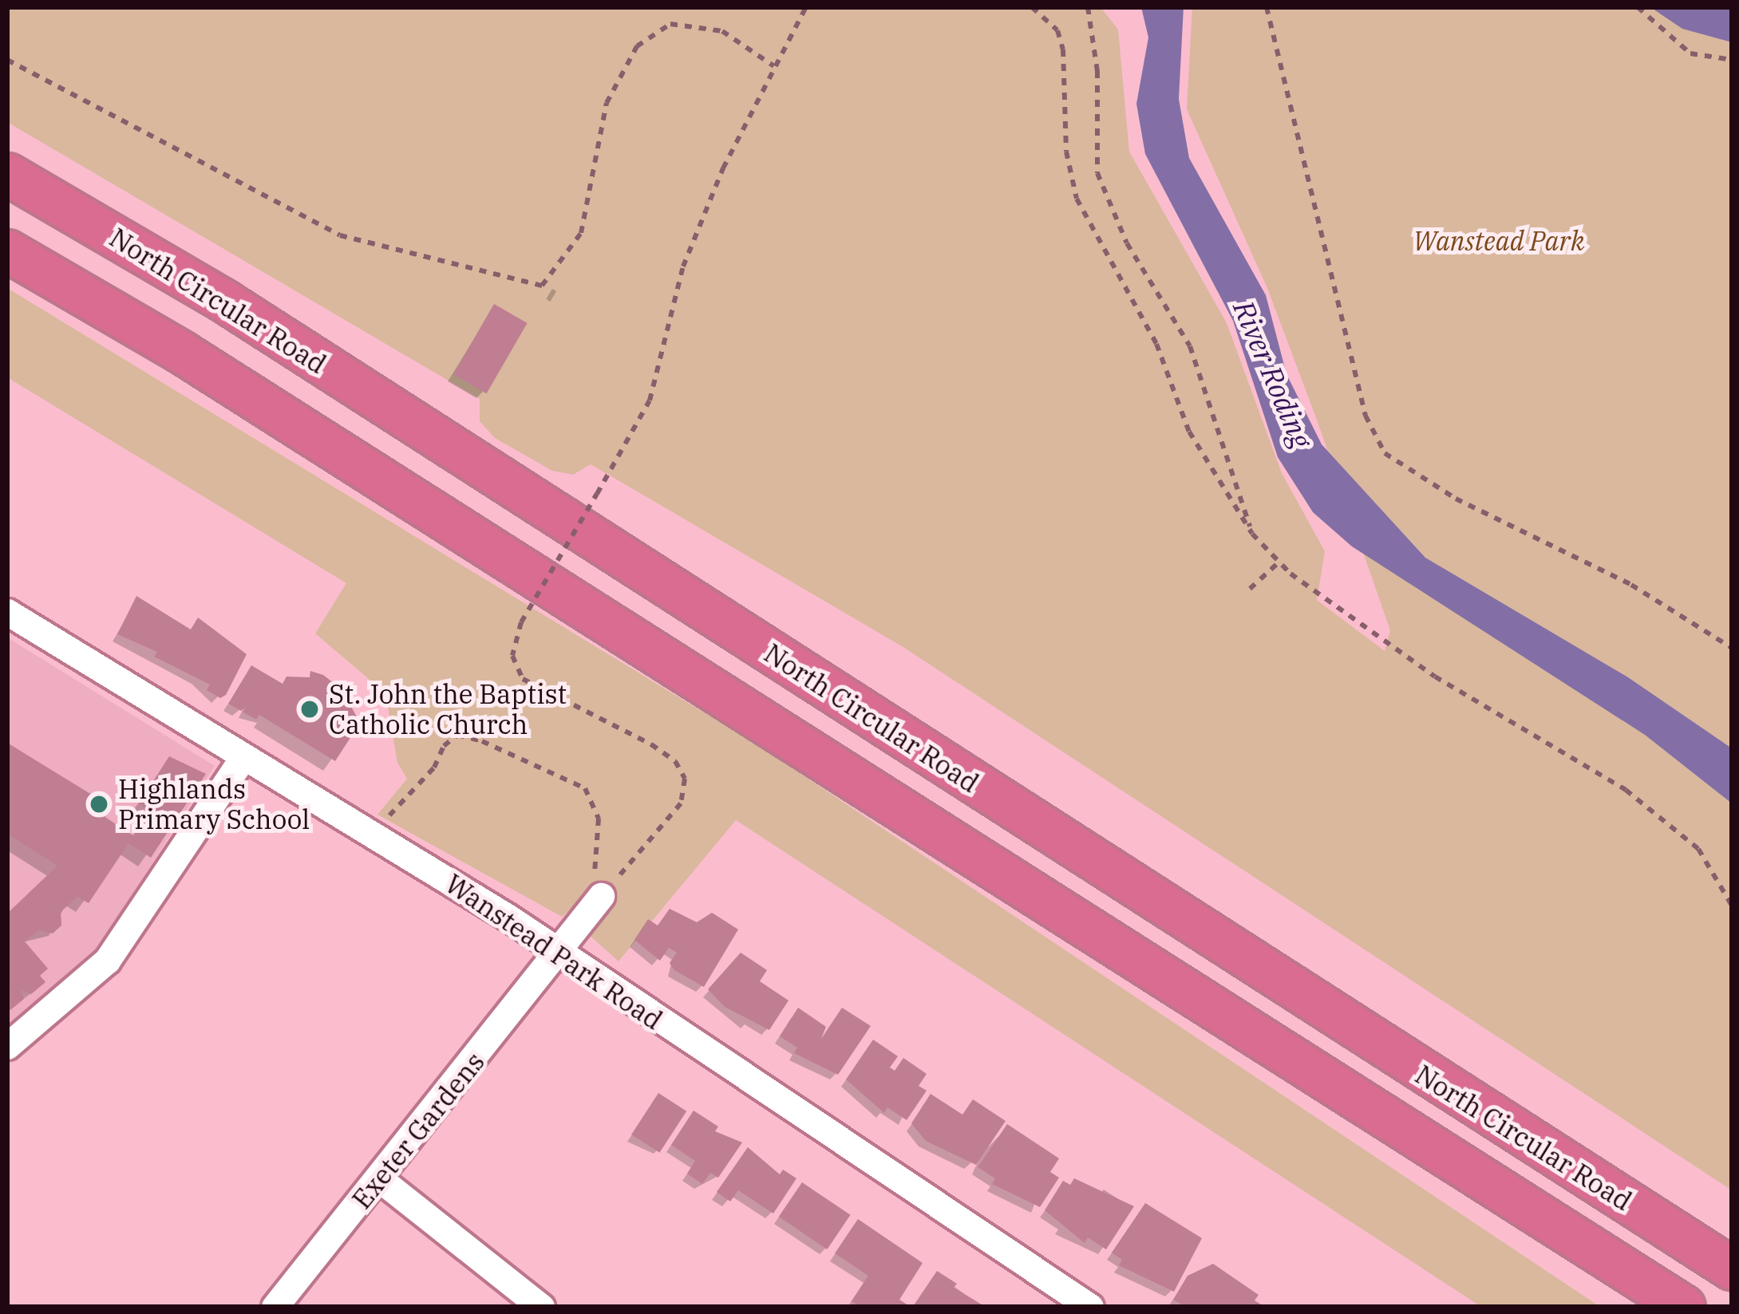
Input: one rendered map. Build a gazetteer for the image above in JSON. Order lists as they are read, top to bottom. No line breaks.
{"streets":{"highway":["North Circular Road"],"street":["Wanstead Park Road","Exeter Gardens"]},"crossings":[["Wanstead Park Road","Exeter Gardens"]],"water":["River Roding"],"parks":["Wanstead Park"],"places":["St. John the Baptist Catholic Church","Highlands Primary School"]}
